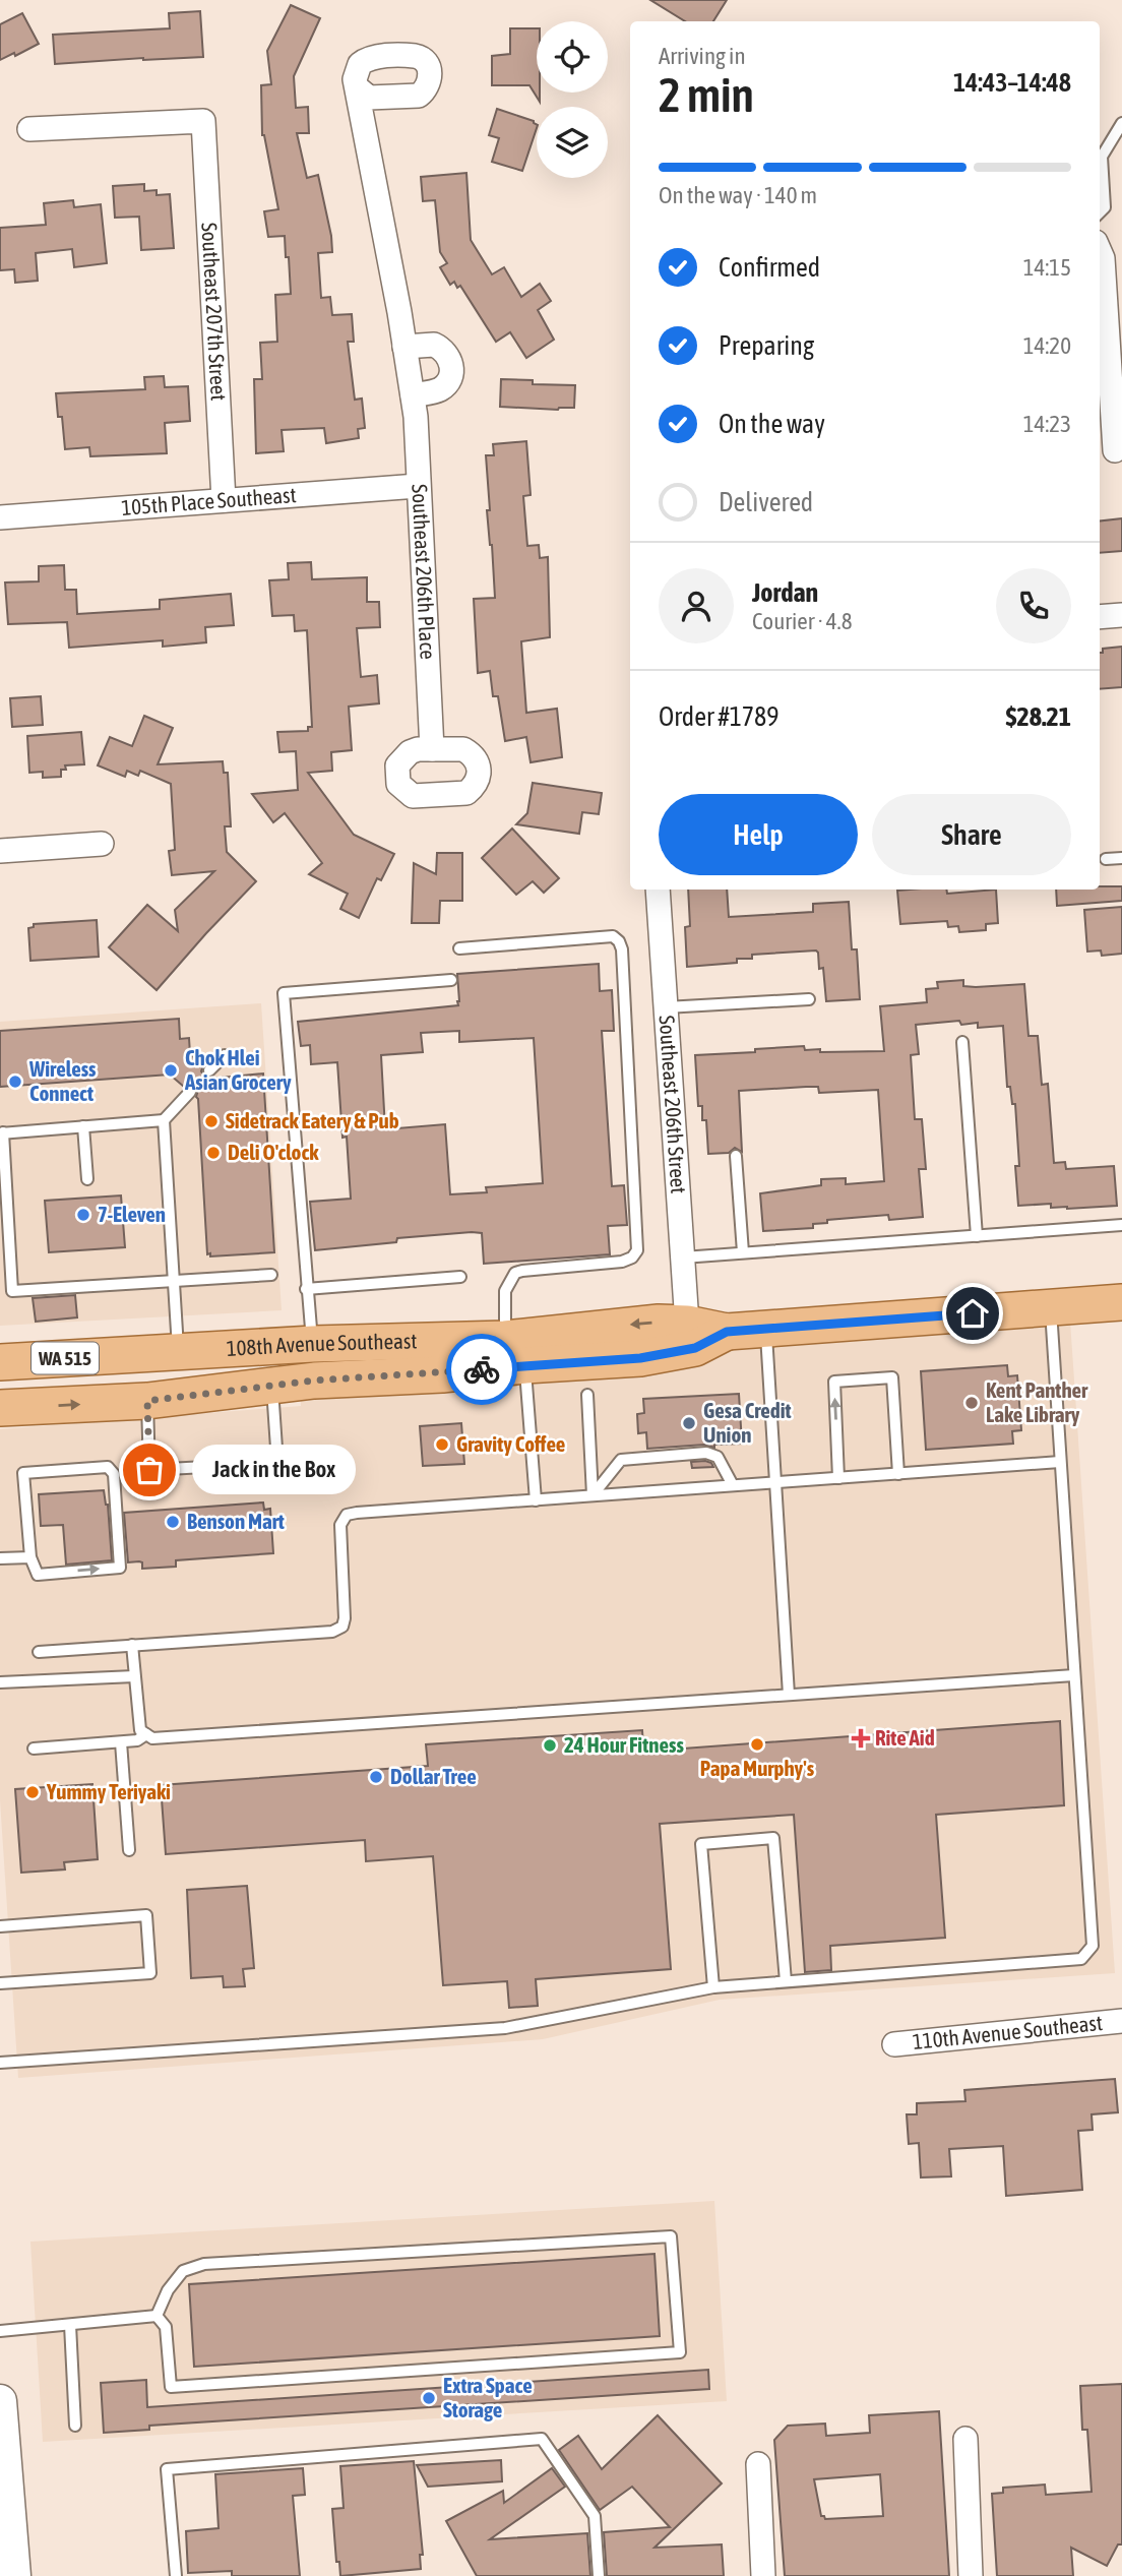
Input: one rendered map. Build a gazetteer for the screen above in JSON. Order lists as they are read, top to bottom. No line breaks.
{"streets":{"main road":["108th Avenue Southeast","WA 515"],"street":["Southeast 207th Street","105th Place Southeast","Southeast 206th Place","Southeast 206th Street","110th Avenue Southeast"]},"crossings":[["Southeast 207th Street","105th Place Southeast"],["105th Place Southeast","Southeast 206th Place"],["Southeast 206th Street","108th Avenue Southeast"]],"places":{"other":["Chok Hlei Asian Grocery","Wireless Connect","Sidetrack Eatery & Pub","Deli O'clock","7-Eleven","Kent Panther Lake Library","Gesa Credit Union","Gravity Coffee","Jack in the Box","Benson Mart","Papa Murphy's","24 Hour Fitness","Dollar Tree","Yummy Teriyaki","Extra Space Storage"],"health":["Rite Aid"]},"page":{"heading":["2 min","Arriving in","14:43–14:48"],"panel":["Jordan","Courier · 4.8","Order #1789","$28.21"],"bar":"On the way · 140 m","list":[["Confirmed","14:15"],["Preparing","14:20"],["On the way","14:23"],"Delivered"],"buttons":["Help","Share"],"bubble":"Jack in the Box"}}
